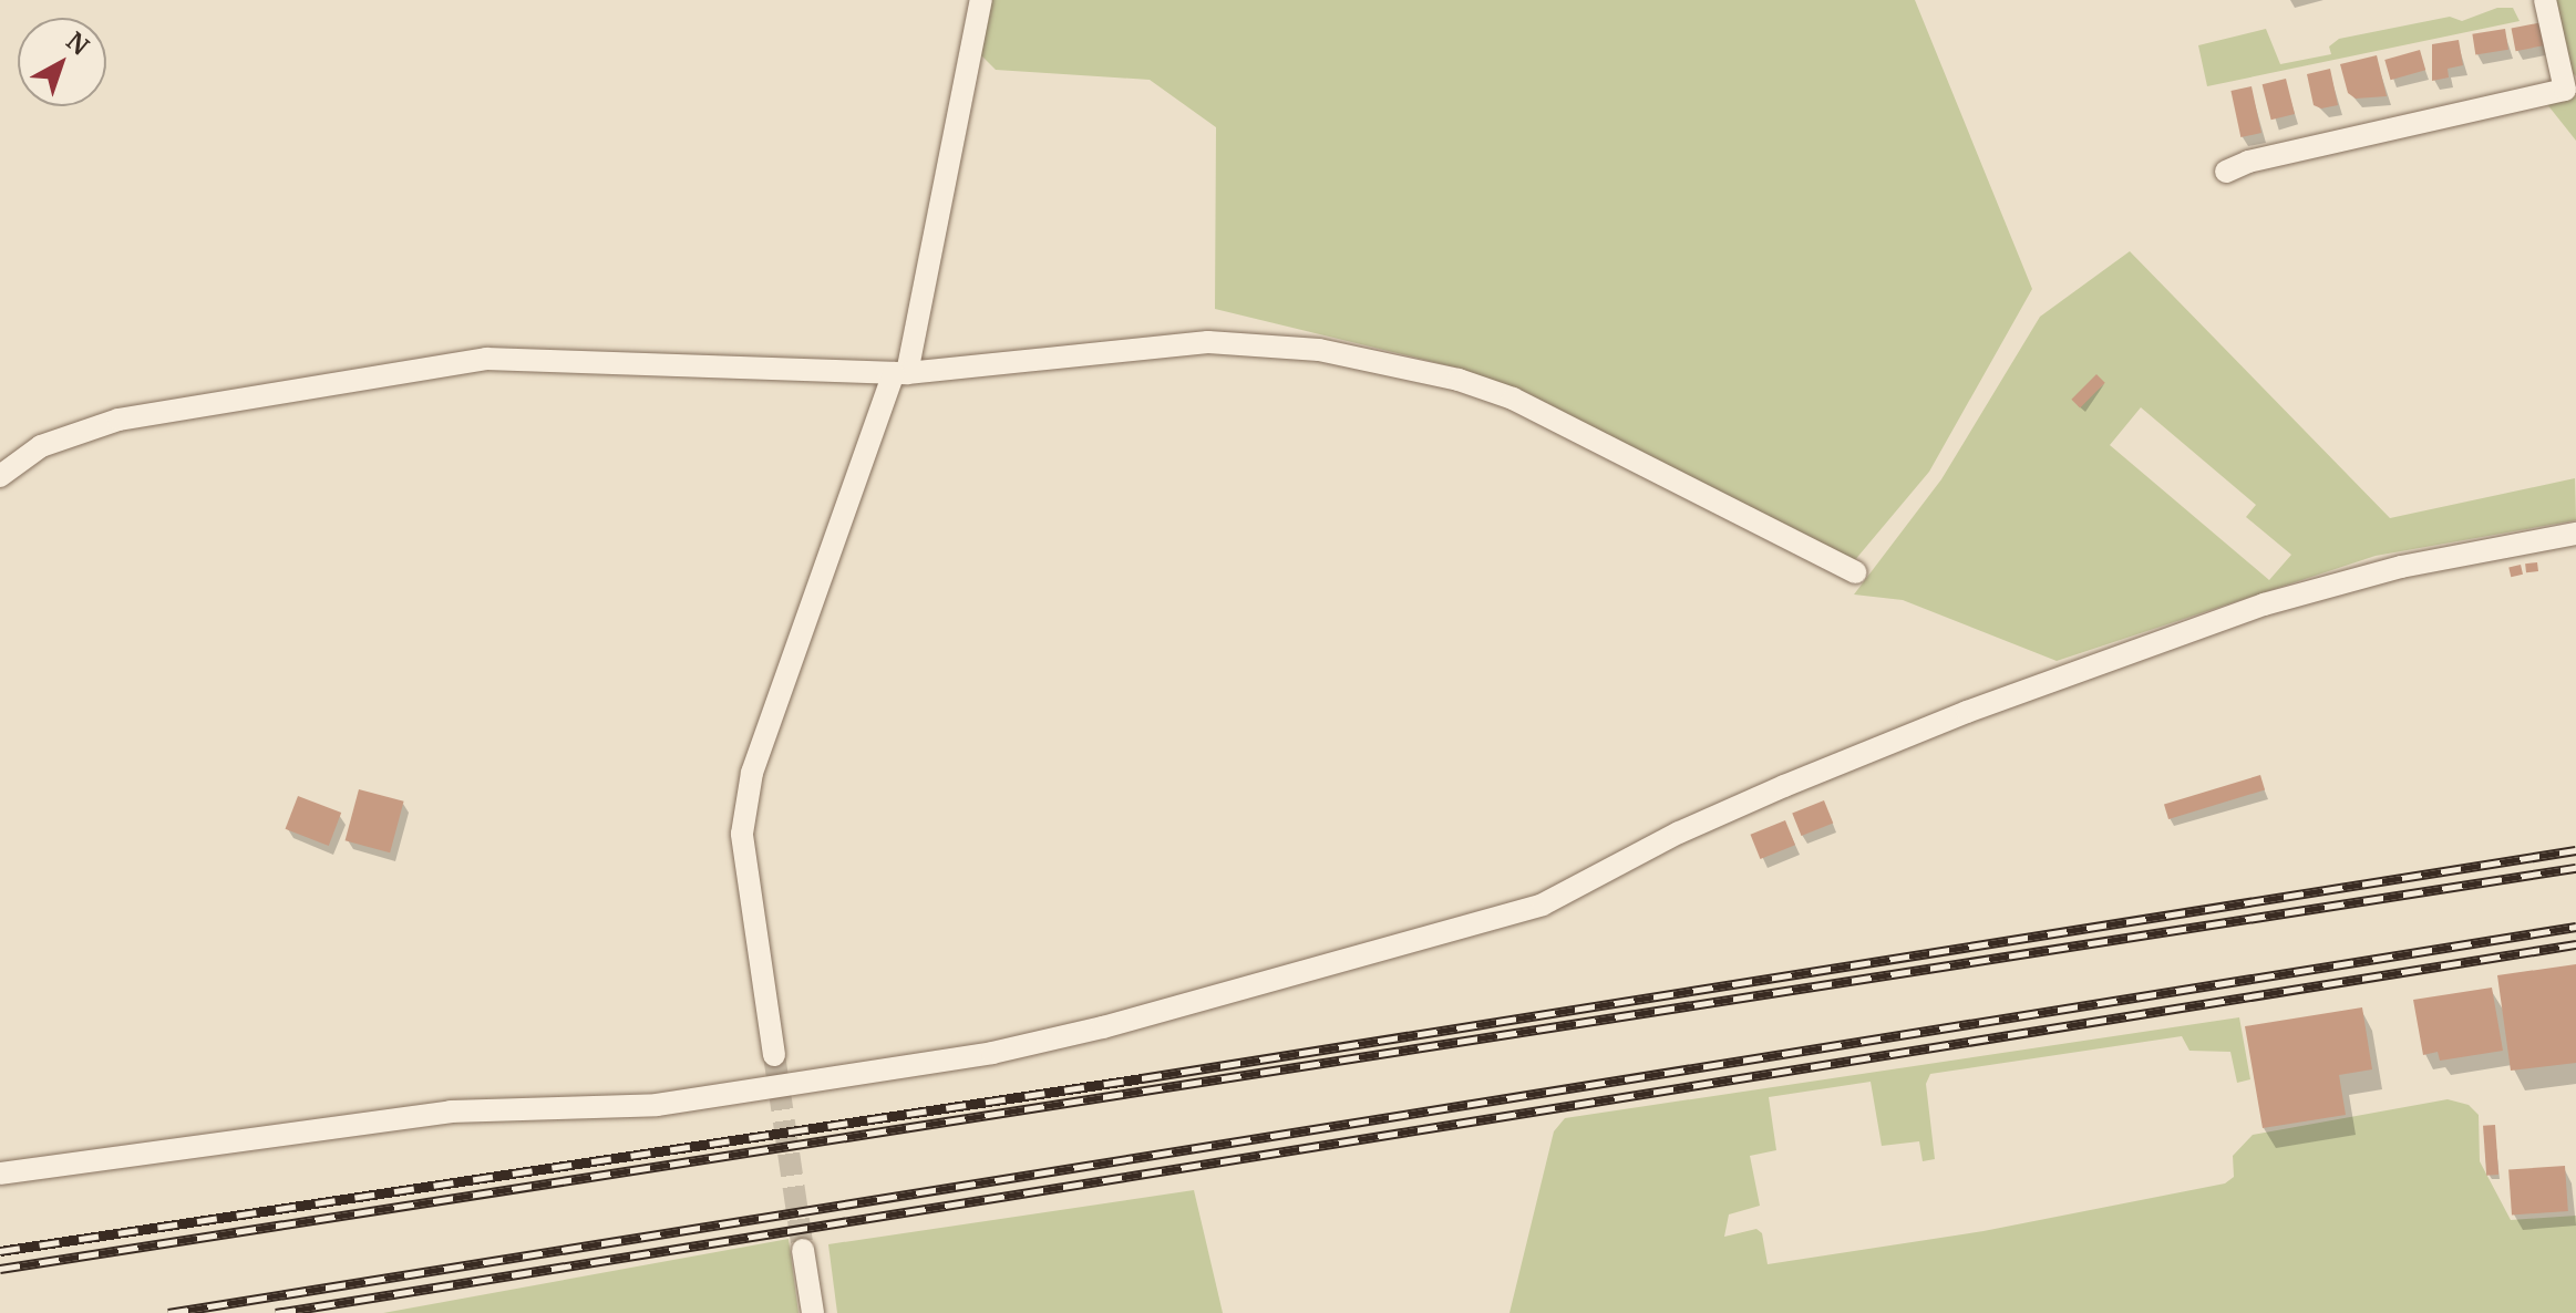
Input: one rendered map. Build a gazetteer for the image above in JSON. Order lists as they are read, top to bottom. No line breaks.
{"north":"top right"}
